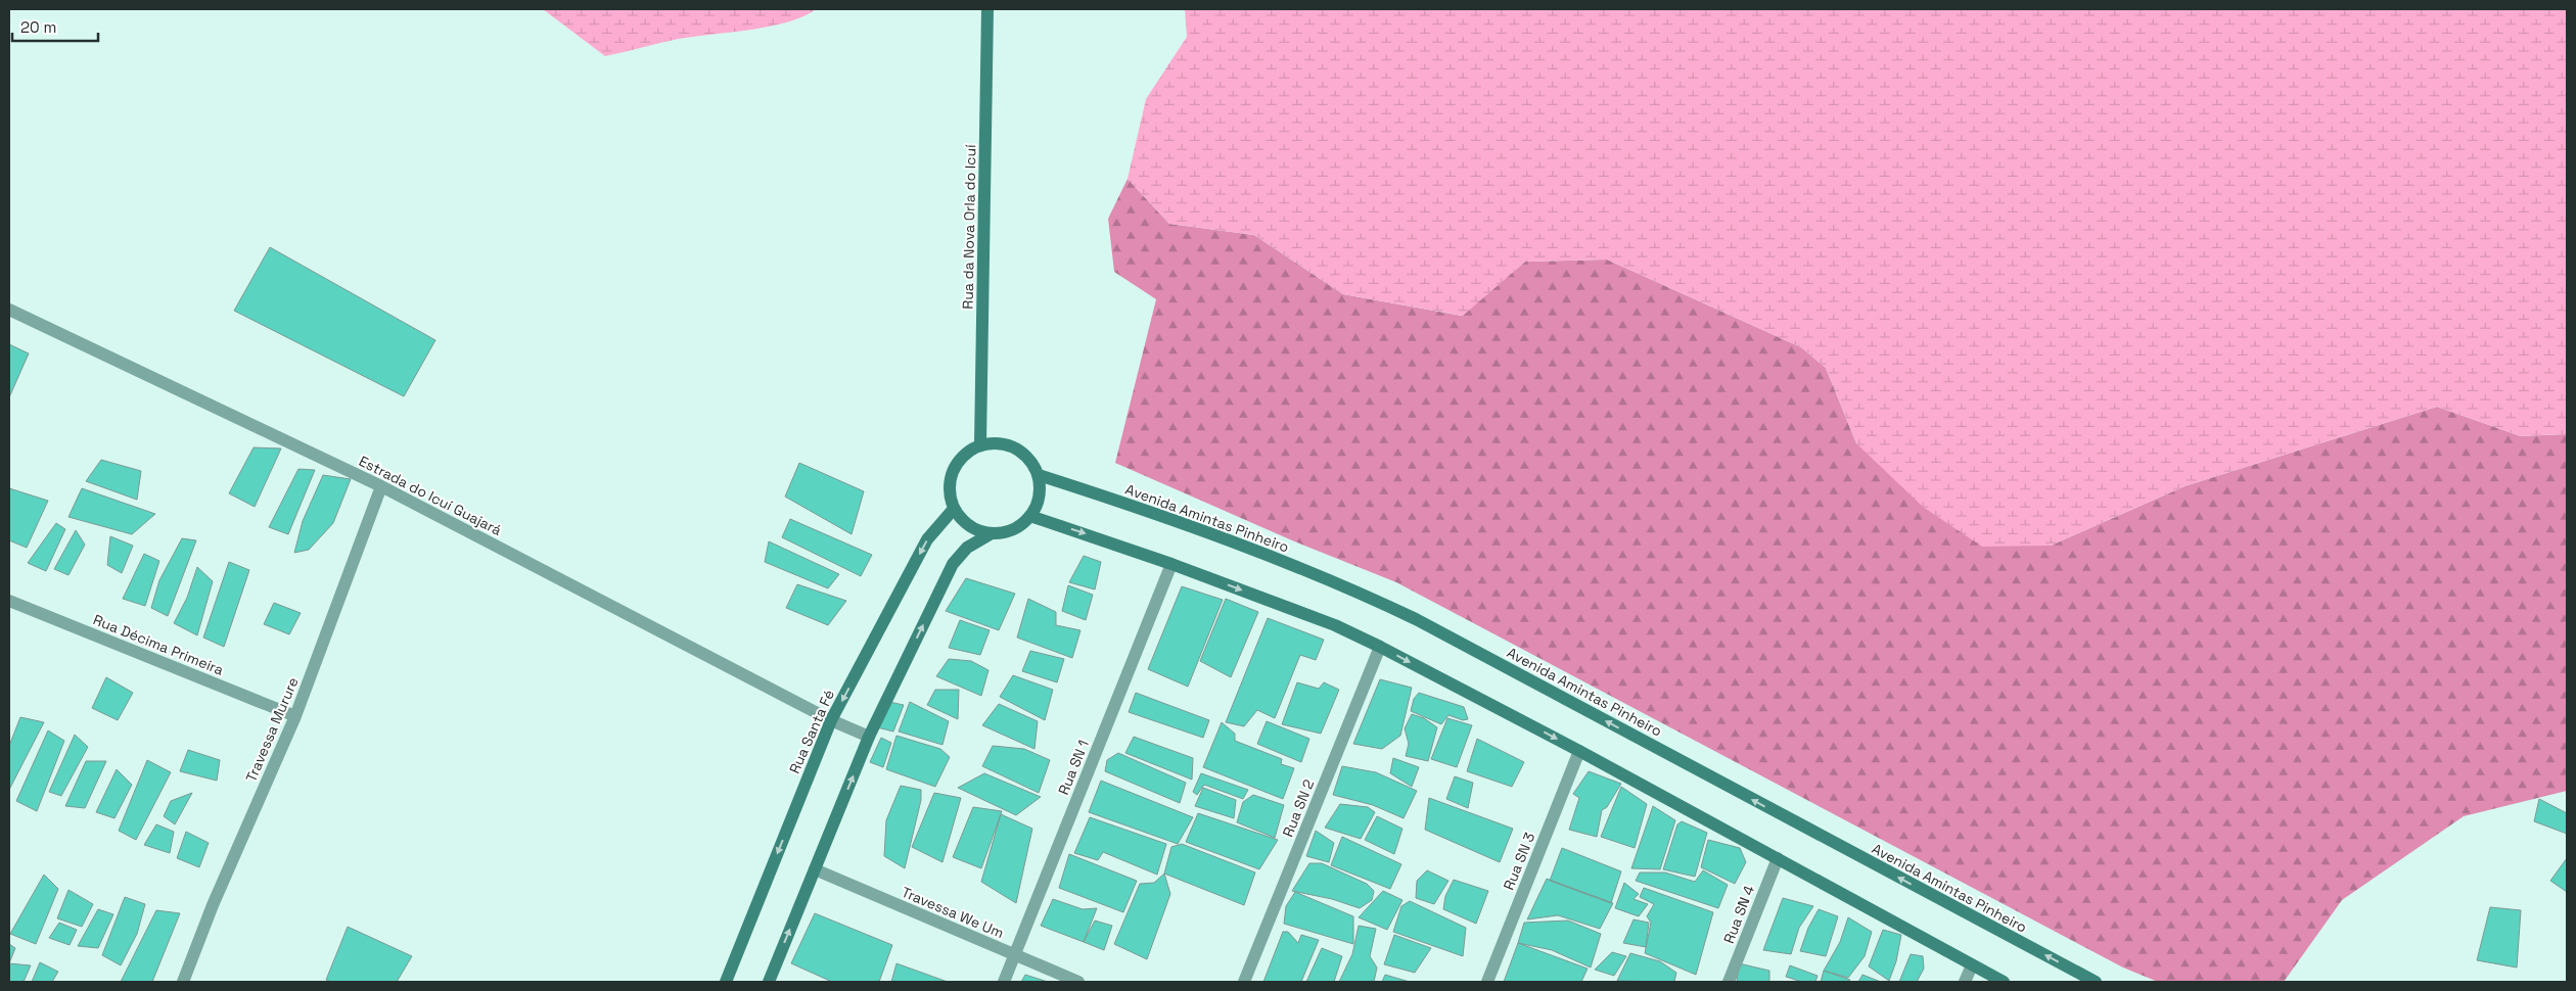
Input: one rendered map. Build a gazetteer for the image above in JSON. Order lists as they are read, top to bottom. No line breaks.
{"streets":{"street":["Rua da Nova Orla do Icuí","Estrada do Icuí Guajará","Avenida Amintas Pinheiro","Rua Décima Primeira","Travessa Murure","Rua Santa Fé","Rua SN 1","Rua SN 2","Rua SN 3","Travessa We Um","Rua SN 4"]},"crossings":[["Rua da Nova Orla do Icuí","Avenida Amintas Pinheiro"],["Rua da Nova Orla do Icuí","Rua Santa Fé"],["Estrada do Icuí Guajará","Travessa Murure"],["Estrada do Icuí Guajará","Rua Santa Fé"],["Avenida Amintas Pinheiro","Rua Santa Fé"],["Rua Décima Primeira","Travessa Murure"],["Rua SN 1","Travessa We Um"]],"scale_bar":"20 m"}
